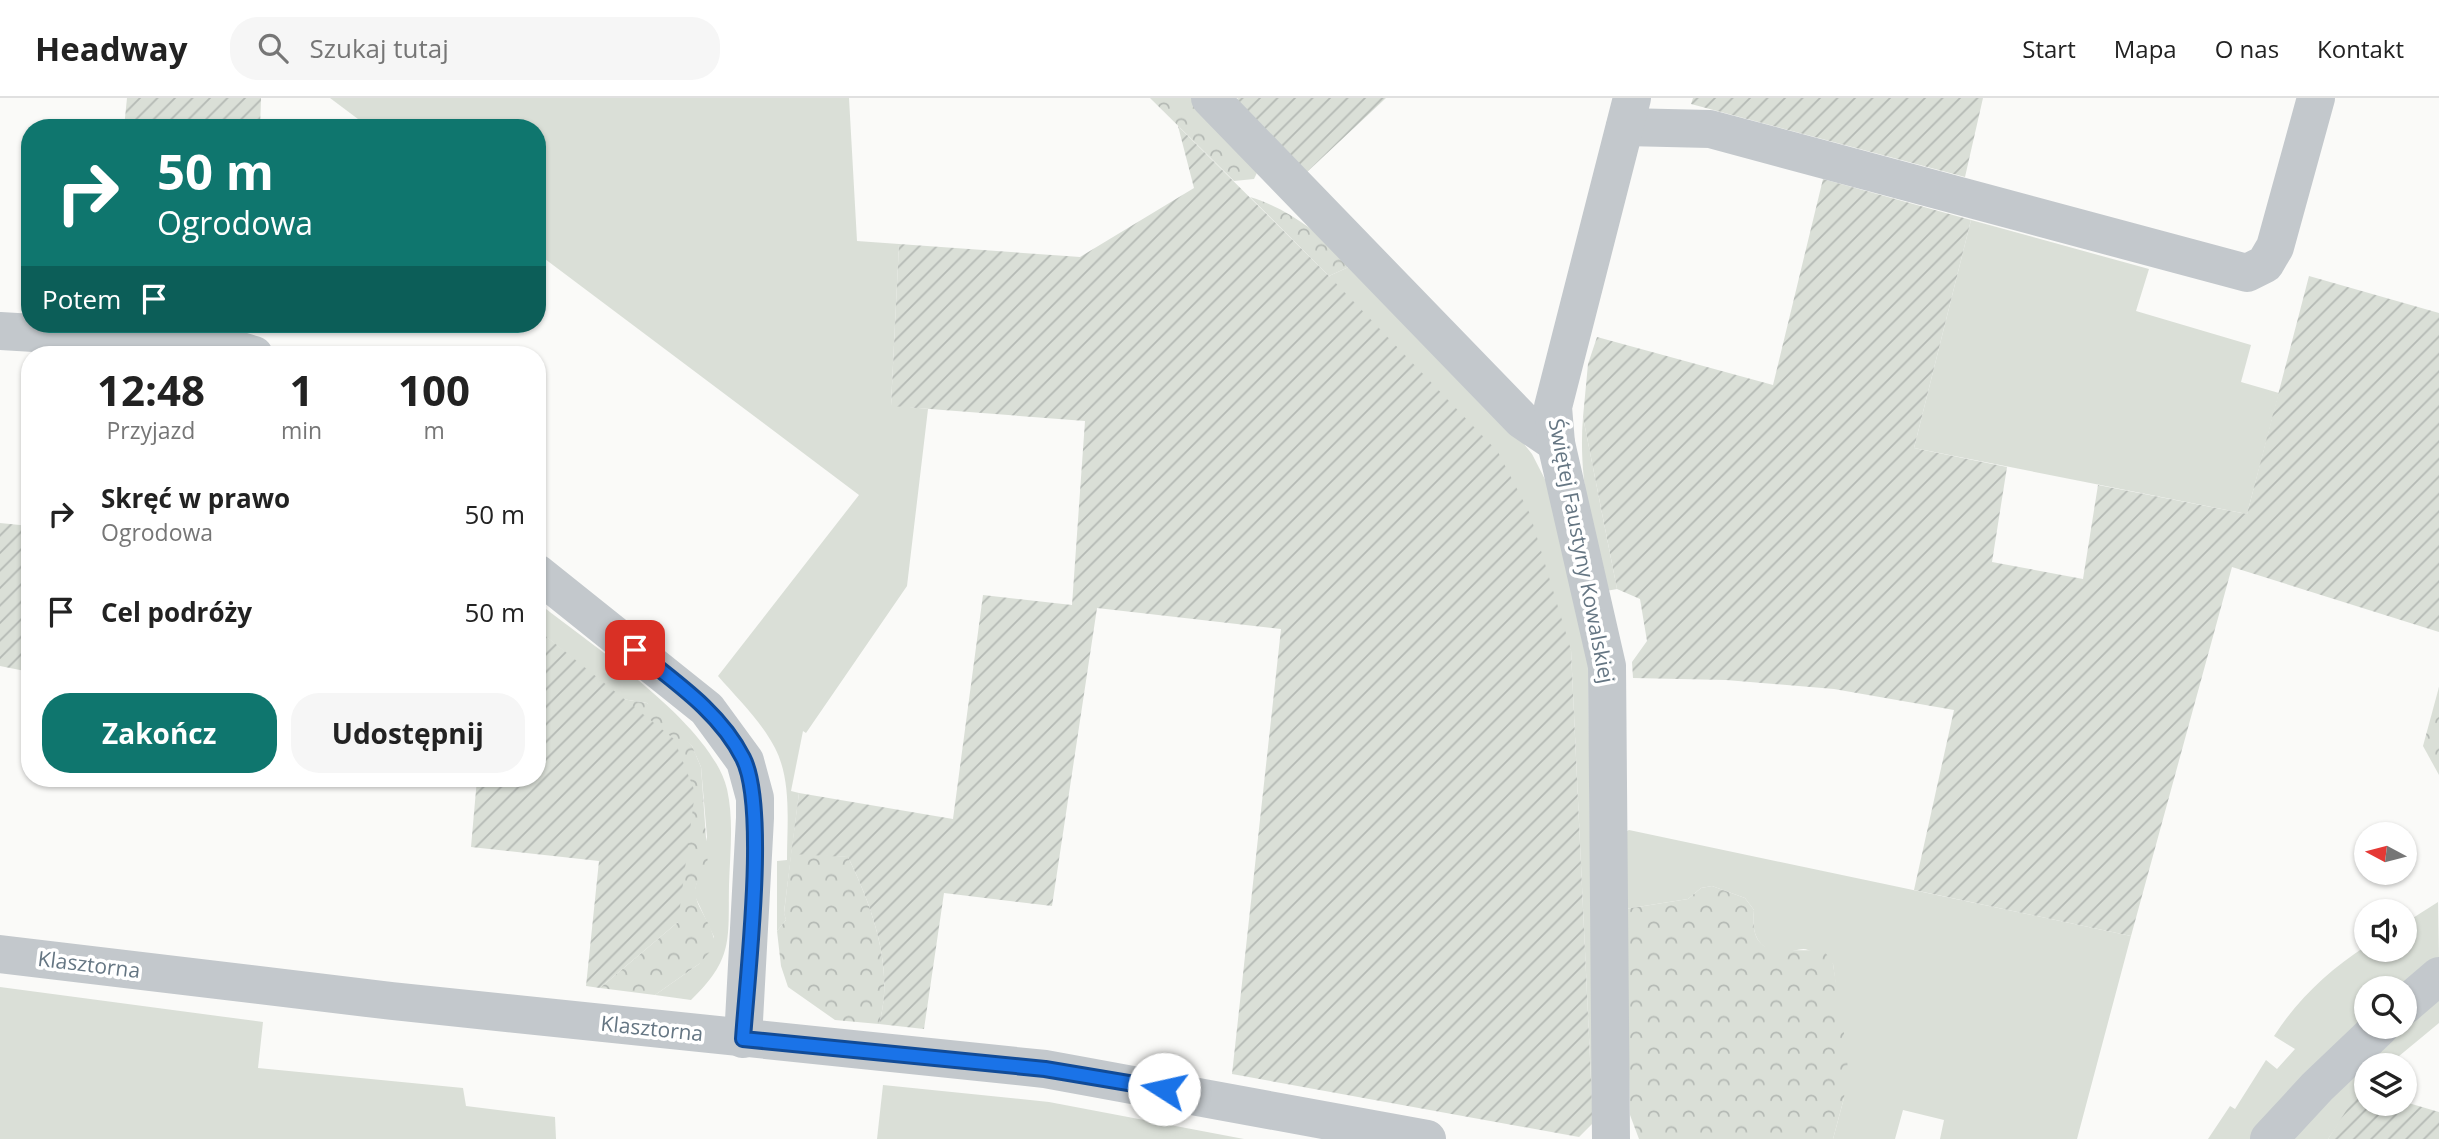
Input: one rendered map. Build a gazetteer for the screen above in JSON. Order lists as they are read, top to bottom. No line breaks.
{"streets":{"street":["Świętej Faustyny Kowalskiej","Klasztorna"]},"north":"left","page":{"header":"Headway","search":"Szukaj tutaj","nav":["Start","Mapa","O nas","Kontakt"],"turn":["50 m","Ogrodowa"],"then":"Potem","eta":["12:48","Przyjazd","1","min","100","m"],"list":[{"name":"Skręć w prawo","note":"Ogrodowa","value":"50 m"},{"name":"Cel podróży","value":"50 m"}],"buttons":["Zakończ","Udostępnij"]}}
